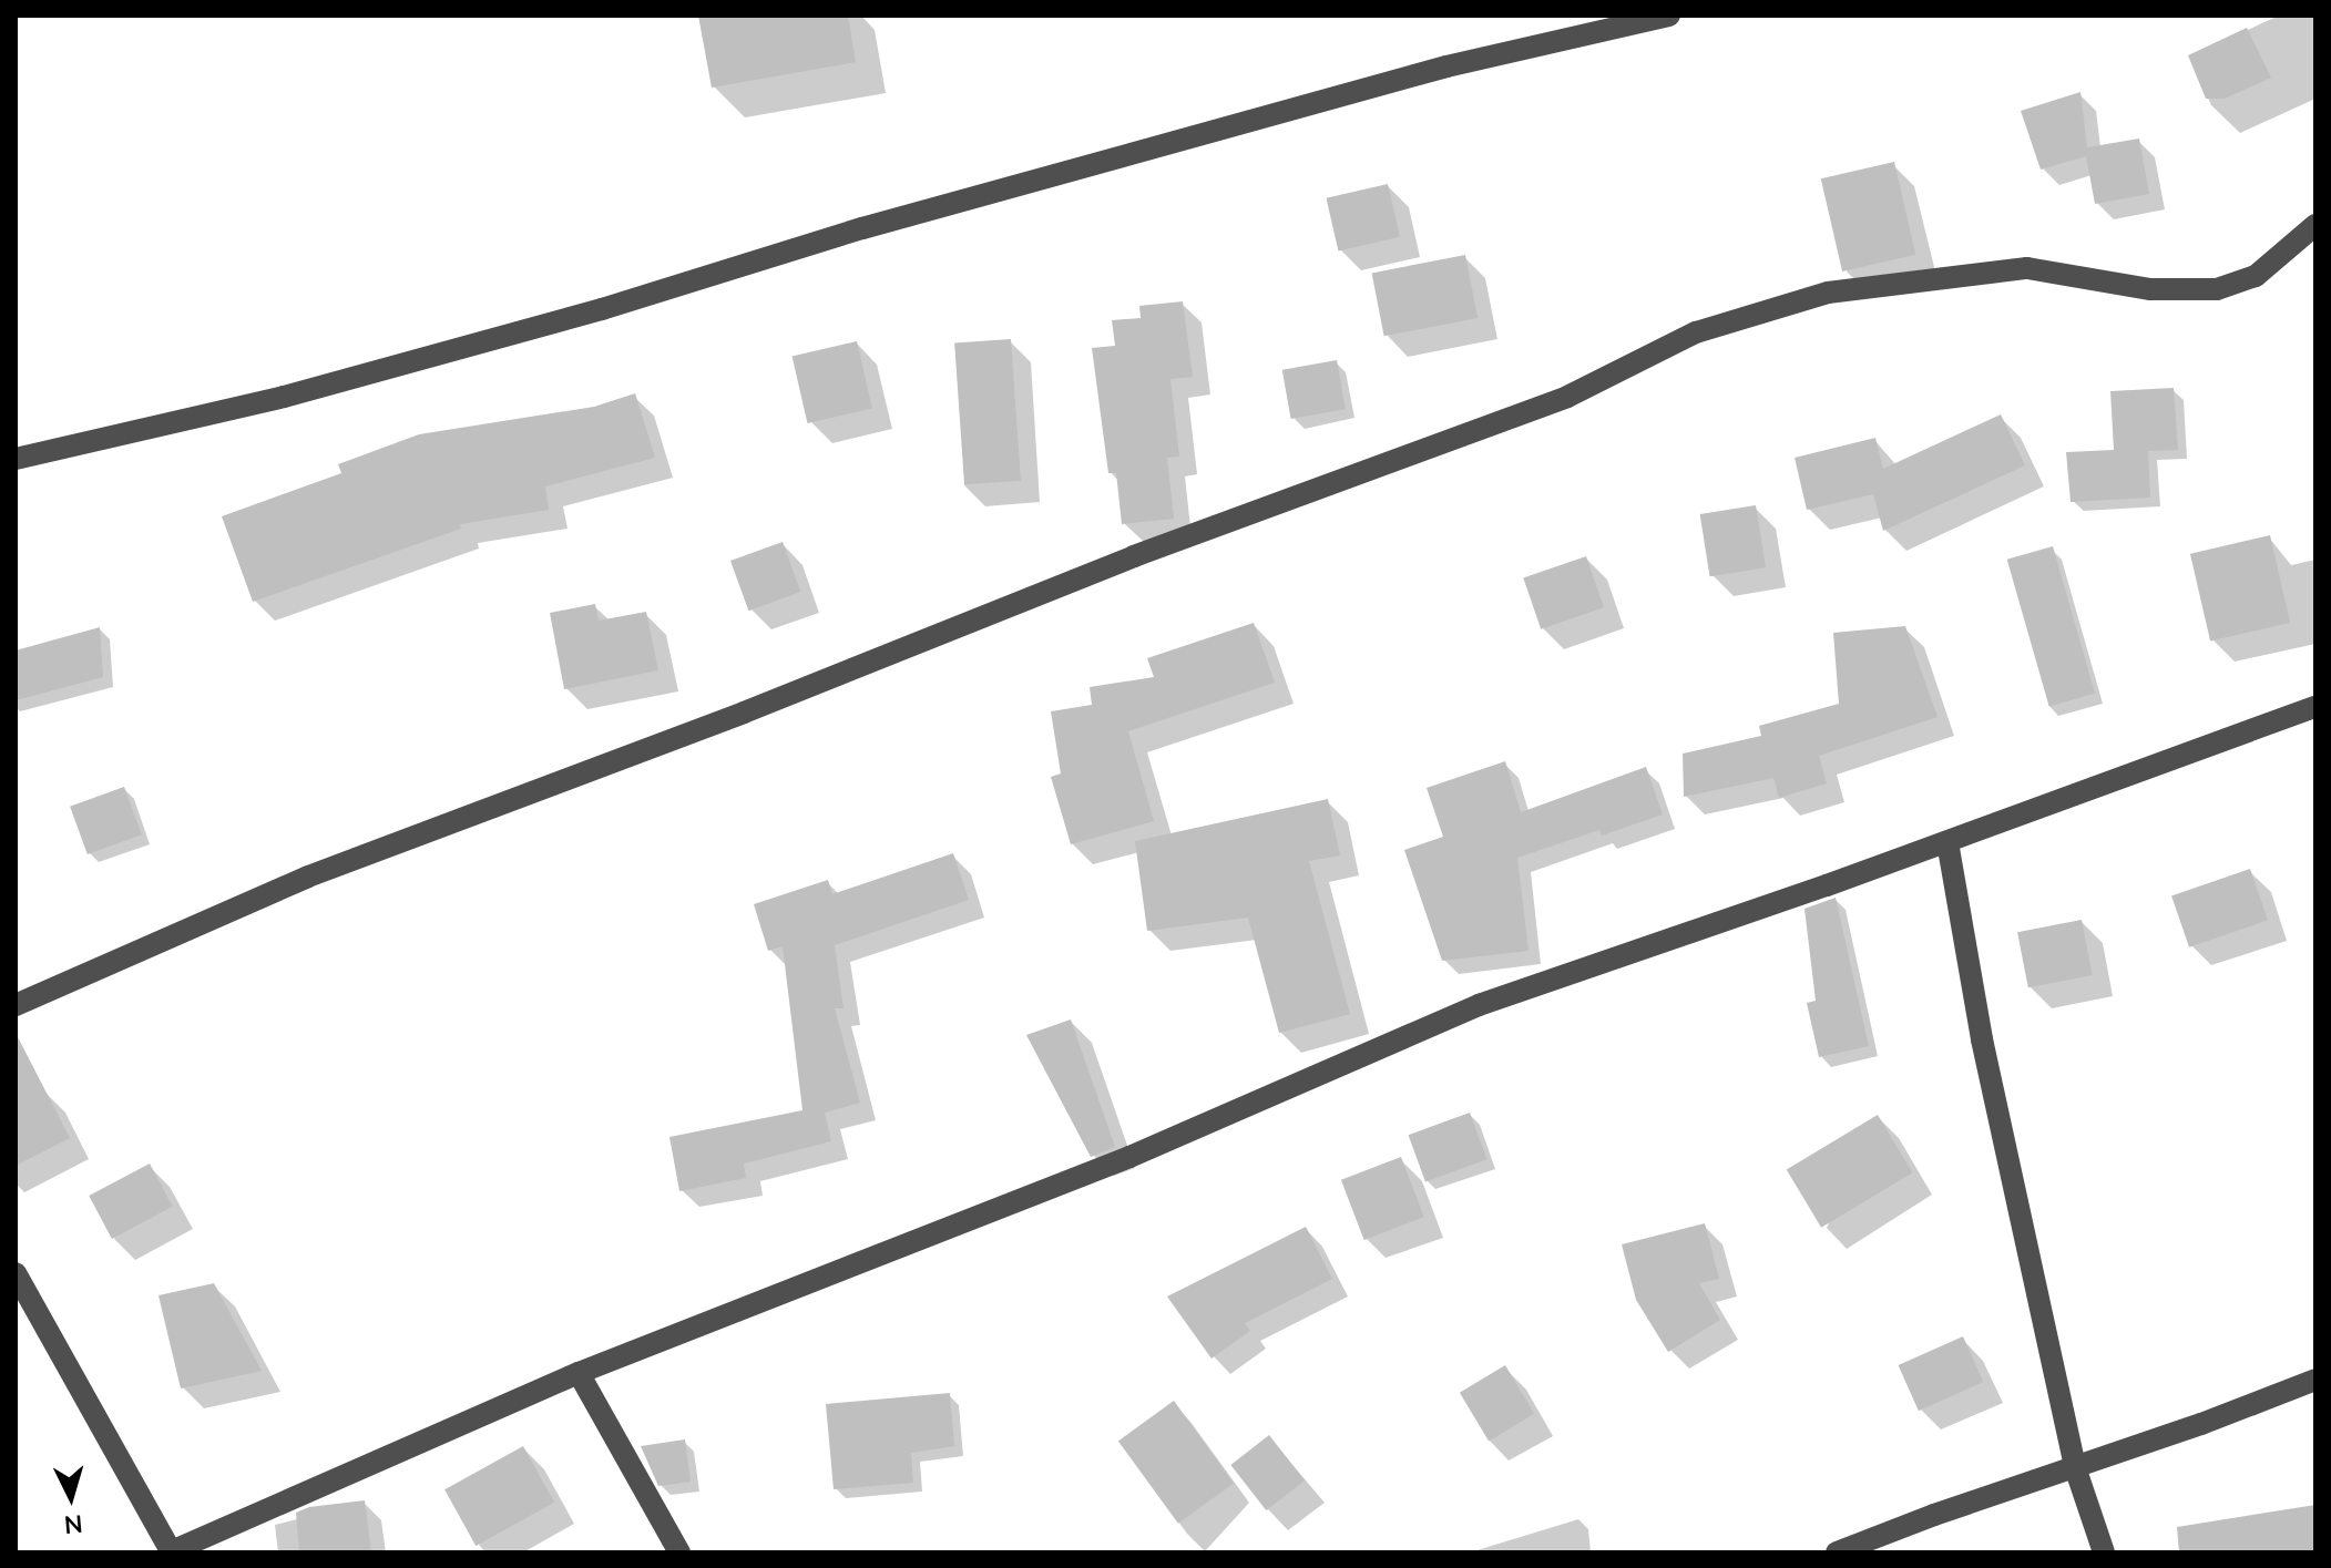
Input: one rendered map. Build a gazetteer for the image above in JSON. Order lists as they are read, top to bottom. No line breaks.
{"north":"bottom"}
